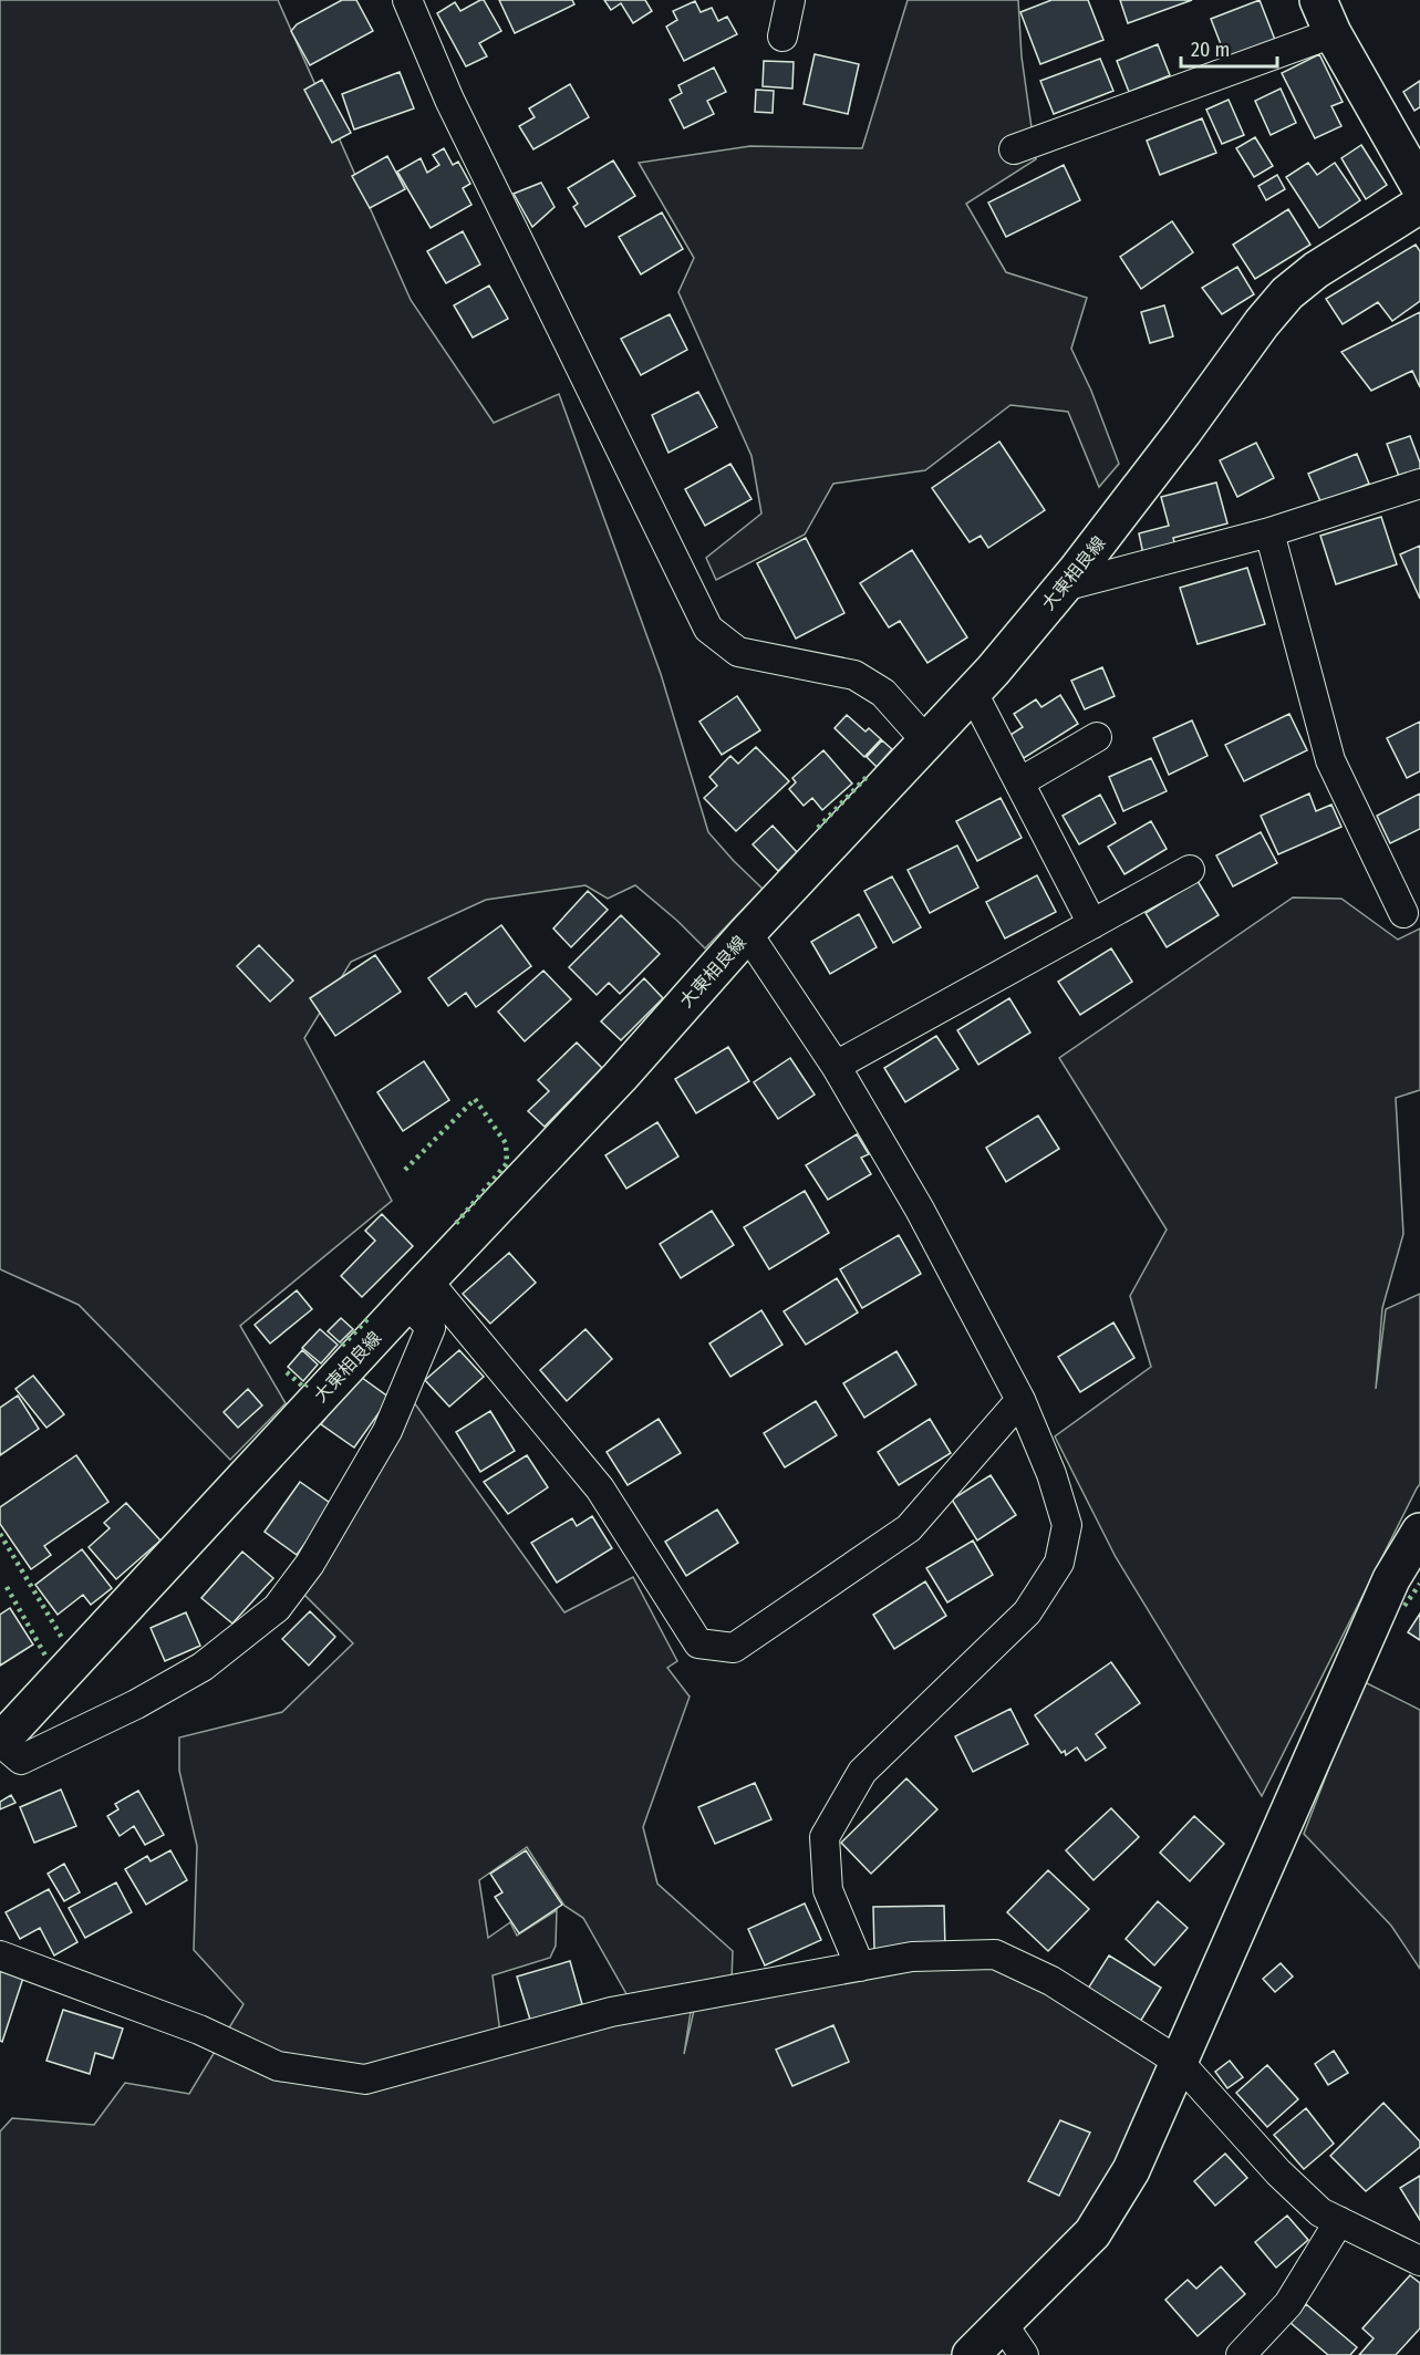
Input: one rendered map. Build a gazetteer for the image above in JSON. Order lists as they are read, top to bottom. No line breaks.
{"streets":{"main road":["大東相良線"]},"scale_bar":"20 m"}
